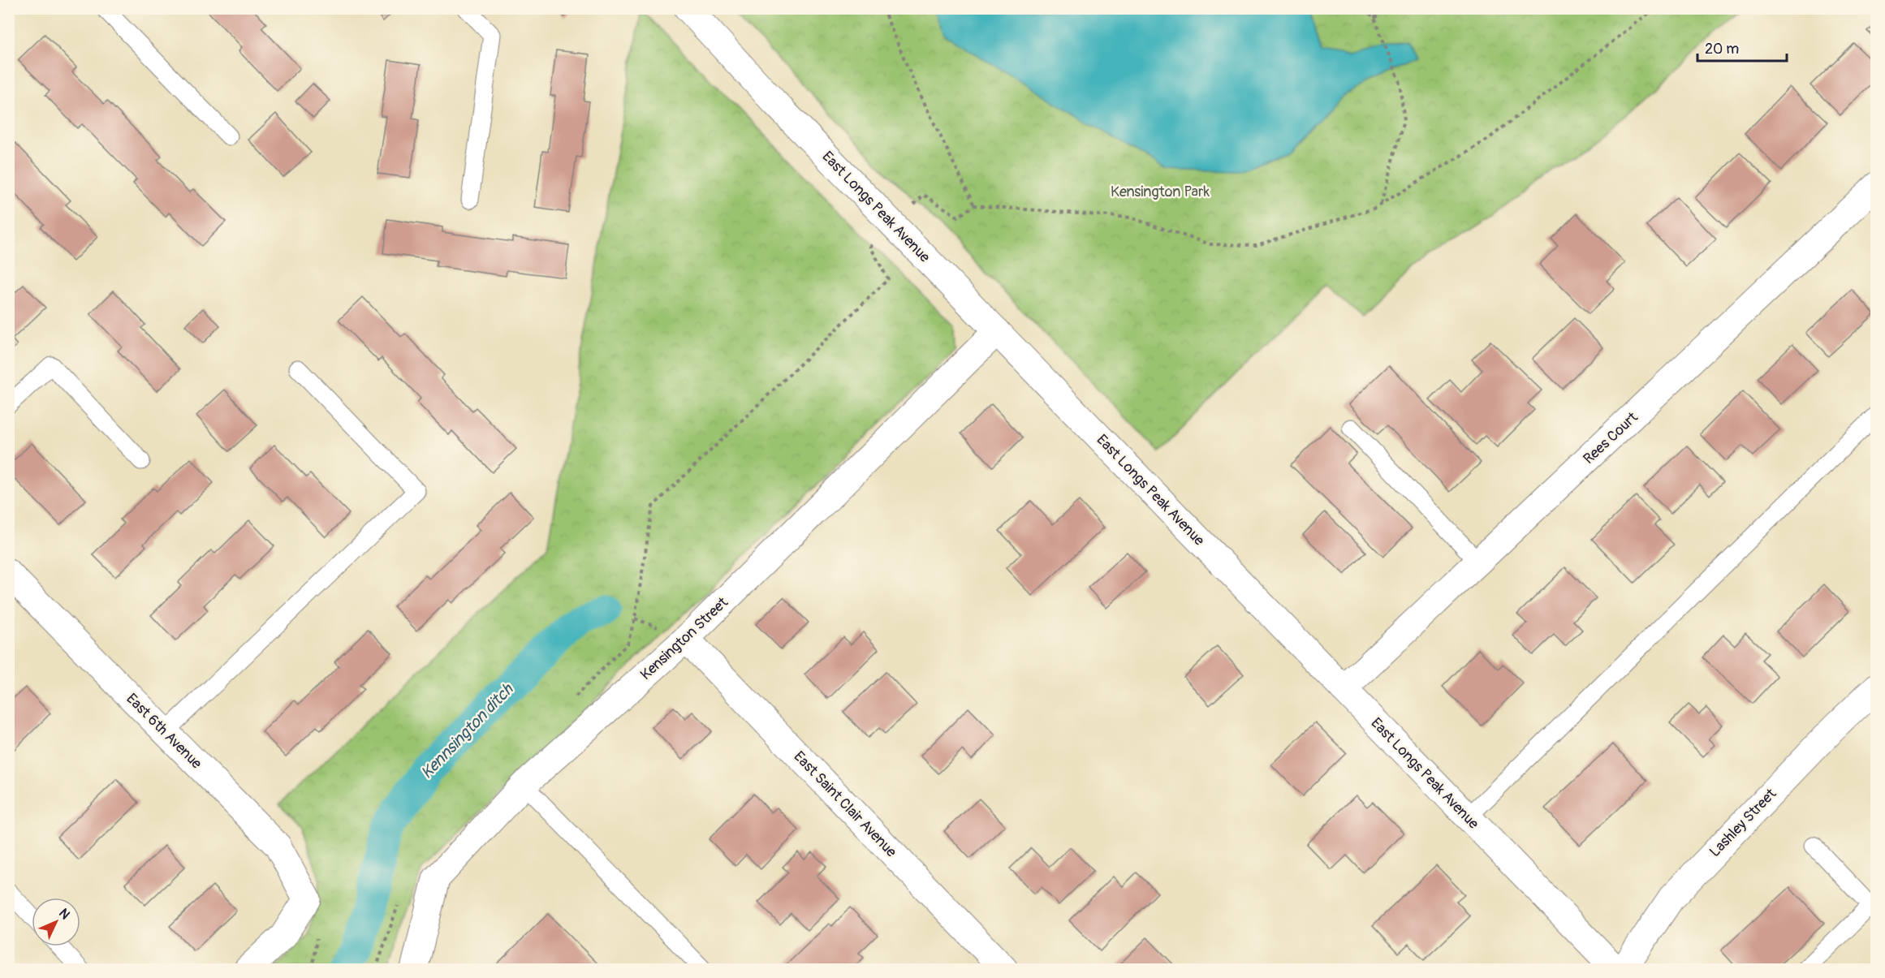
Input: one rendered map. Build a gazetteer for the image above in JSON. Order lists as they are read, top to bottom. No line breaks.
{"streets":{"street":["East Longs Peak Avenue","Rees Court","Kensington Street","East 6th Avenue","East Saint Clair Avenue","Lashley Street"]},"crossings":[["East Longs Peak Avenue","Rees Court"],["East Longs Peak Avenue","Kensington Street"],["Kensington Street","East Saint Clair Avenue"]],"water":["Kennsington ditch"],"parks":["Kensington Park"],"scale_bar":"20 m","north":"top right"}
